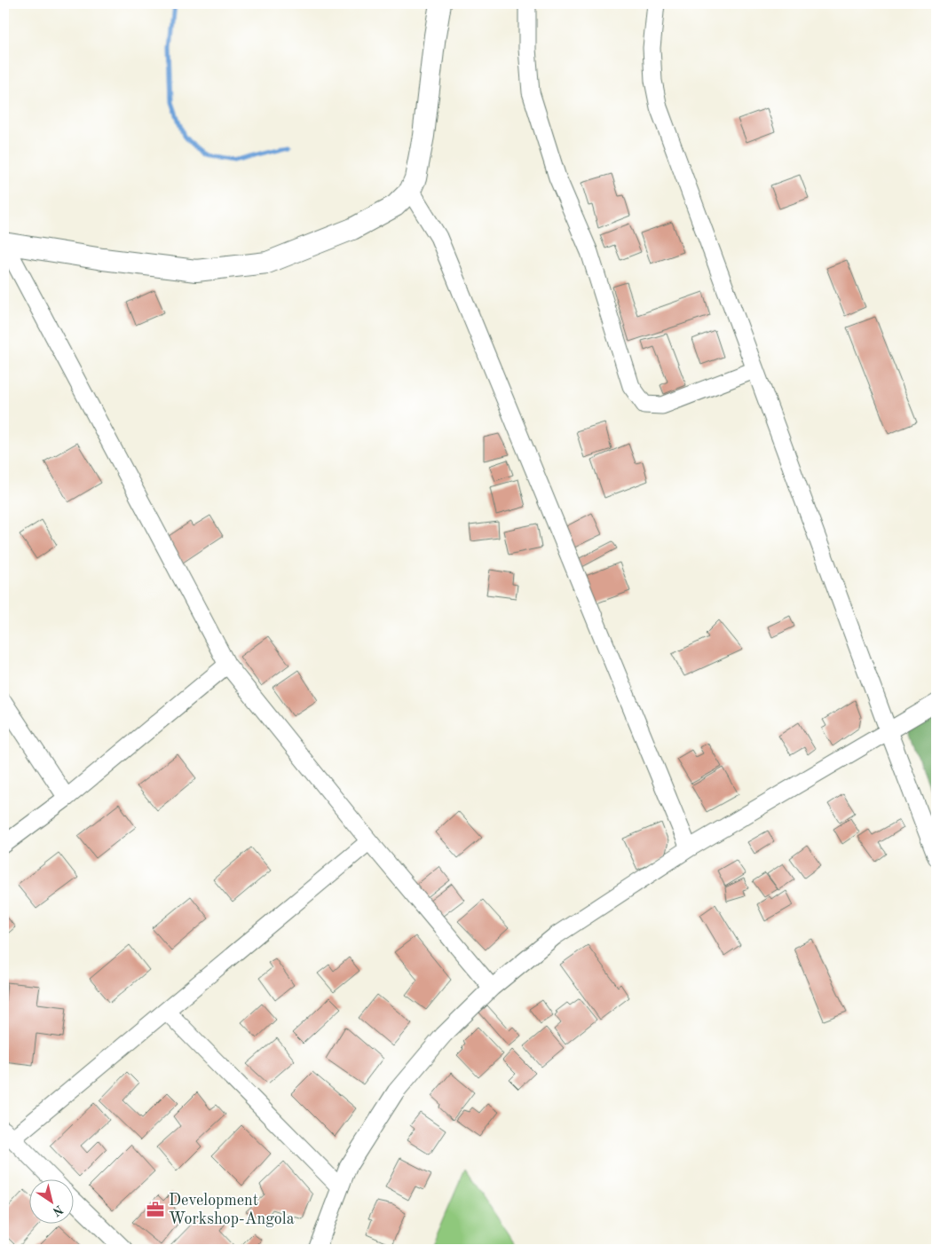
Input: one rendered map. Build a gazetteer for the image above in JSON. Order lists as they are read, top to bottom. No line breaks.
{"places":{"office":["Development Workshop-Angola"]},"north":"bottom right"}
